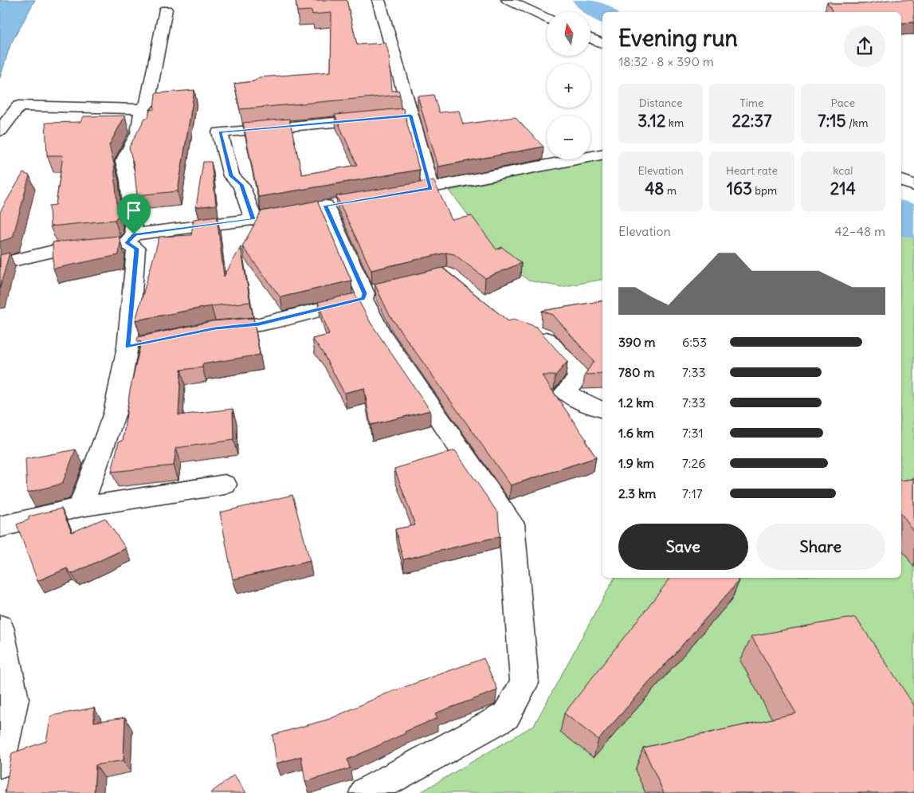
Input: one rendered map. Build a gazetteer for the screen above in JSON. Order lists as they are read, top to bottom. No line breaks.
{"north":"top","page":{"map_buttons":["+","−"],"heading":["Evening run","18:32 · 8 × 390 m"],"stats":[["Distance","3.12 km"],["Time","22:37"],["Pace","7:15 /km"],["Elevation","48 m"],["Heart rate","163 bpm"],["kcal","214"]],"chart":["Elevation","42–48 m"],"list":[{"name":"390 m","note":"6:53"},{"name":"780 m","note":"7:33"},{"name":"1.2 km","note":"7:33"},{"name":"1.6 km","note":"7:31"},{"name":"1.9 km","note":"7:26"},{"name":"2.3 km","note":"7:17"}],"buttons":["Save","Share"]}}
